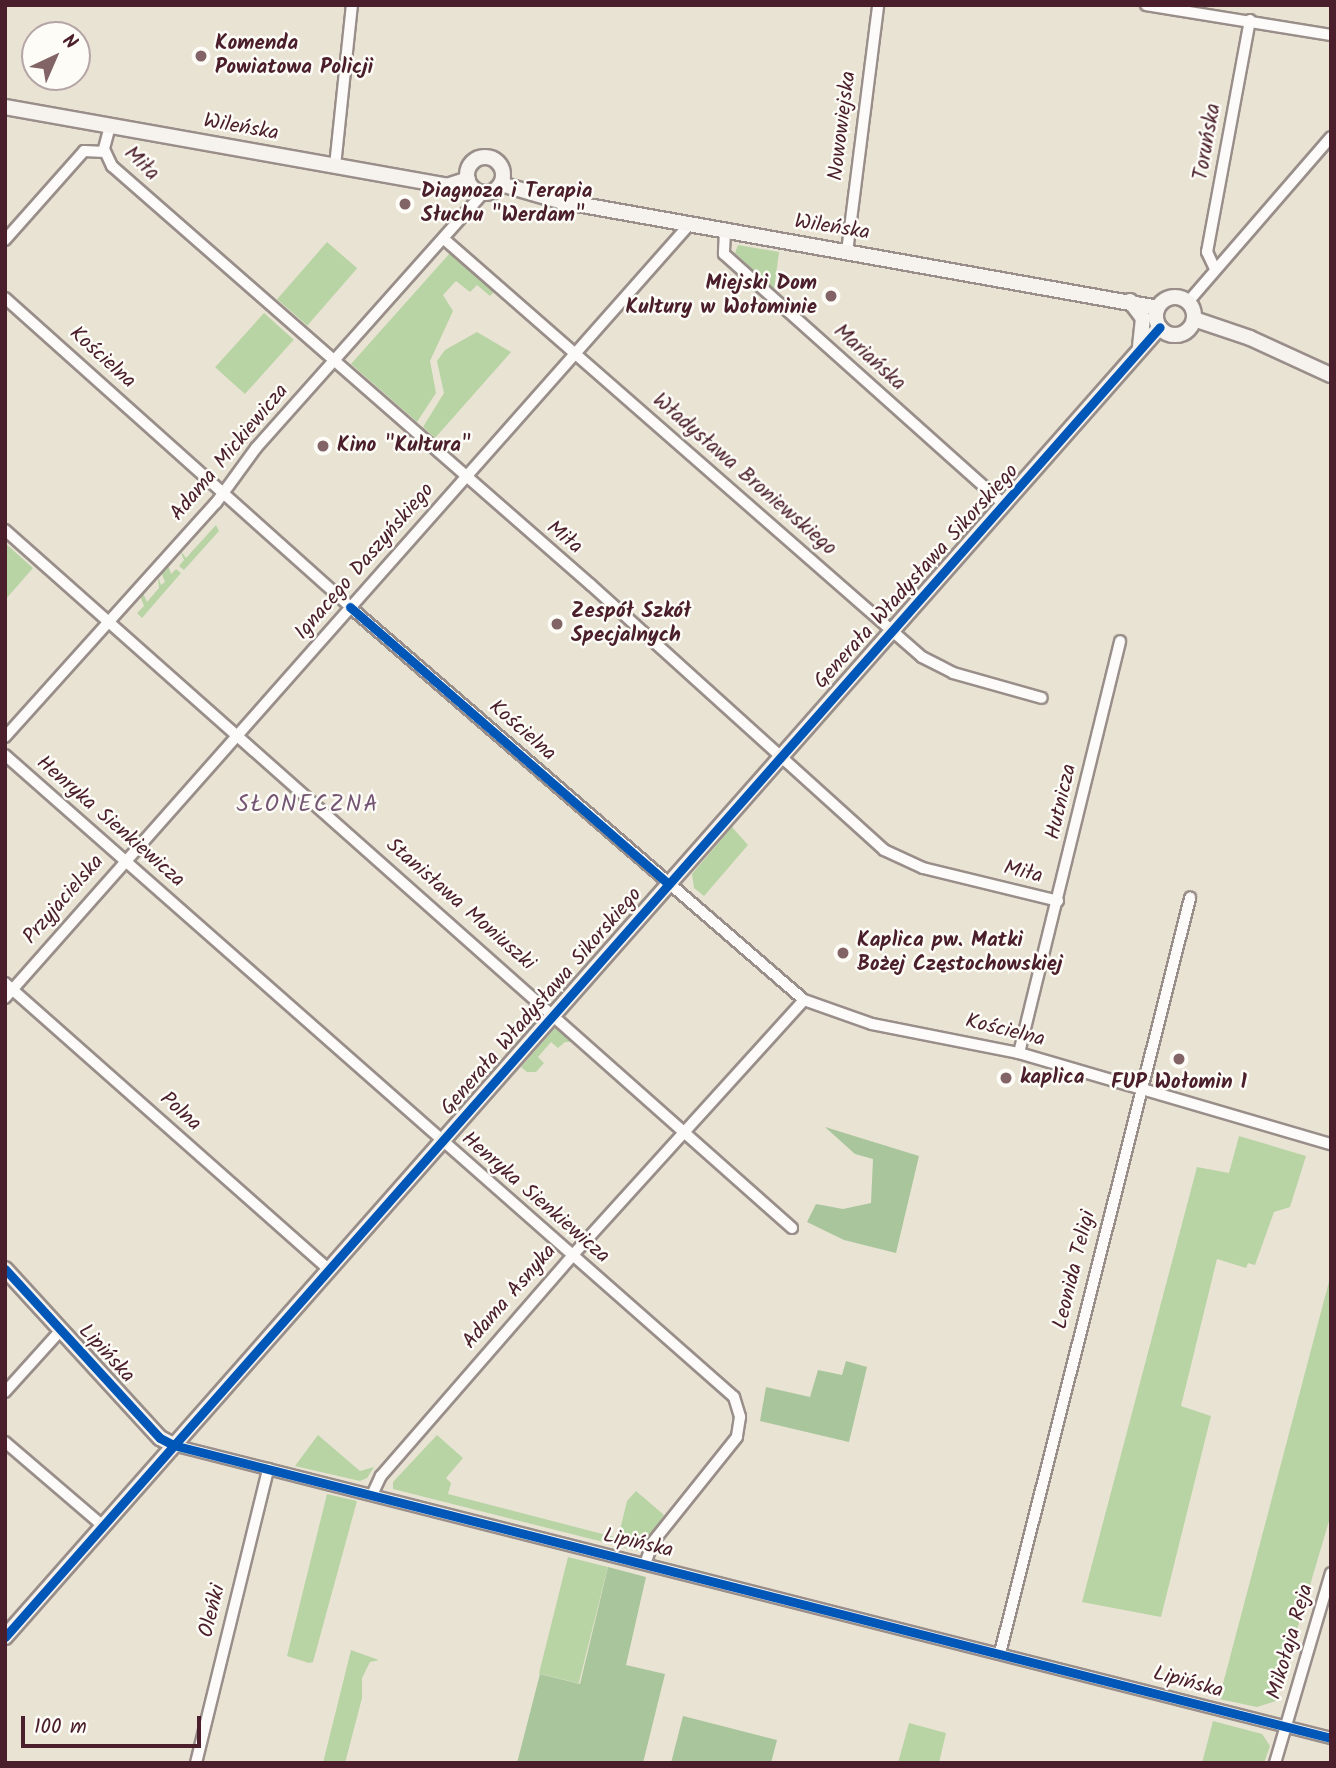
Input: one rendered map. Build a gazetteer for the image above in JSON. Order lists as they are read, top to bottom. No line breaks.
{"streets":{"street":["Nowowiejska","Wileńska","Toruńska","Miła","Kościelna","Mariańska","Adama Mickiewicza","Władysława Broniewskiego","Ignacego Daszyńskiego","Generała Władysława Sikorskiego","Hutnicza","Henryka Sienkiewicza","Przyjacielska","Stanisława Moniuszki","Polna","Leonida Teligi","Adama Asnyka","Lipińska","Oleńki","Mikołaja Reja"]},"crossings":[["Nowowiejska","Wileńska"],["Wileńska","Miła"],["Wileńska","Mariańska"],["Wileńska","Adama Mickiewicza"],["Wileńska","Ignacego Daszyńskiego"],["Wileńska","Generała Władysława Sikorskiego"],["Miła","Adama Mickiewicza"],["Miła","Ignacego Daszyńskiego"],["Miła","Generała Władysława Sikorskiego"],["Miła","Hutnicza"],["Kościelna","Adama Mickiewicza"],["Kościelna","Ignacego Daszyńskiego"],["Kościelna","Generała Władysława Sikorskiego"],["Kościelna","Hutnicza"],["Kościelna","Leonida Teligi"],["Kościelna","Adama Asnyka"],["Mariańska","Generała Władysława Sikorskiego"],["Adama Mickiewicza","Władysława Broniewskiego"],["Adama Mickiewicza","Stanisława Moniuszki"],["Władysława Broniewskiego","Ignacego Daszyńskiego"],["Władysława Broniewskiego","Generała Władysława Sikorskiego"],["Ignacego Daszyńskiego","Przyjacielska"],["Ignacego Daszyńskiego","Stanisława Moniuszki"],["Generała Władysława Sikorskiego","Henryka Sienkiewicza"],["Generała Władysława Sikorskiego","Stanisława Moniuszki"],["Generała Władysława Sikorskiego","Polna"],["Generała Władysława Sikorskiego","Lipińska"],["Henryka Sienkiewicza","Przyjacielska"],["Henryka Sienkiewicza","Adama Asnyka"],["Henryka Sienkiewicza","Lipińska"],["Przyjacielska","Stanisława Moniuszki"],["Przyjacielska","Polna"],["Stanisława Moniuszki","Adama Asnyka"],["Leonida Teligi","Lipińska"],["Adama Asnyka","Lipińska"],["Lipińska","Oleńki"],["Lipińska","Mikołaja Reja"]],"districts":["SŁONECZNA"],"places":["Komenda Powiatowa Policji","Diagnoza i Terapia Słuchu \"Werdam\"","Miejski Dom Kultury w Wołominie","Kino \"Kultura\"","Zespół Szkół Specjalnych","Kaplica pw. Matki Bożej Częstochowskiej","FUP Wołomin 1","kaplica"],"scale_bar":"100 m","north":"top right"}
